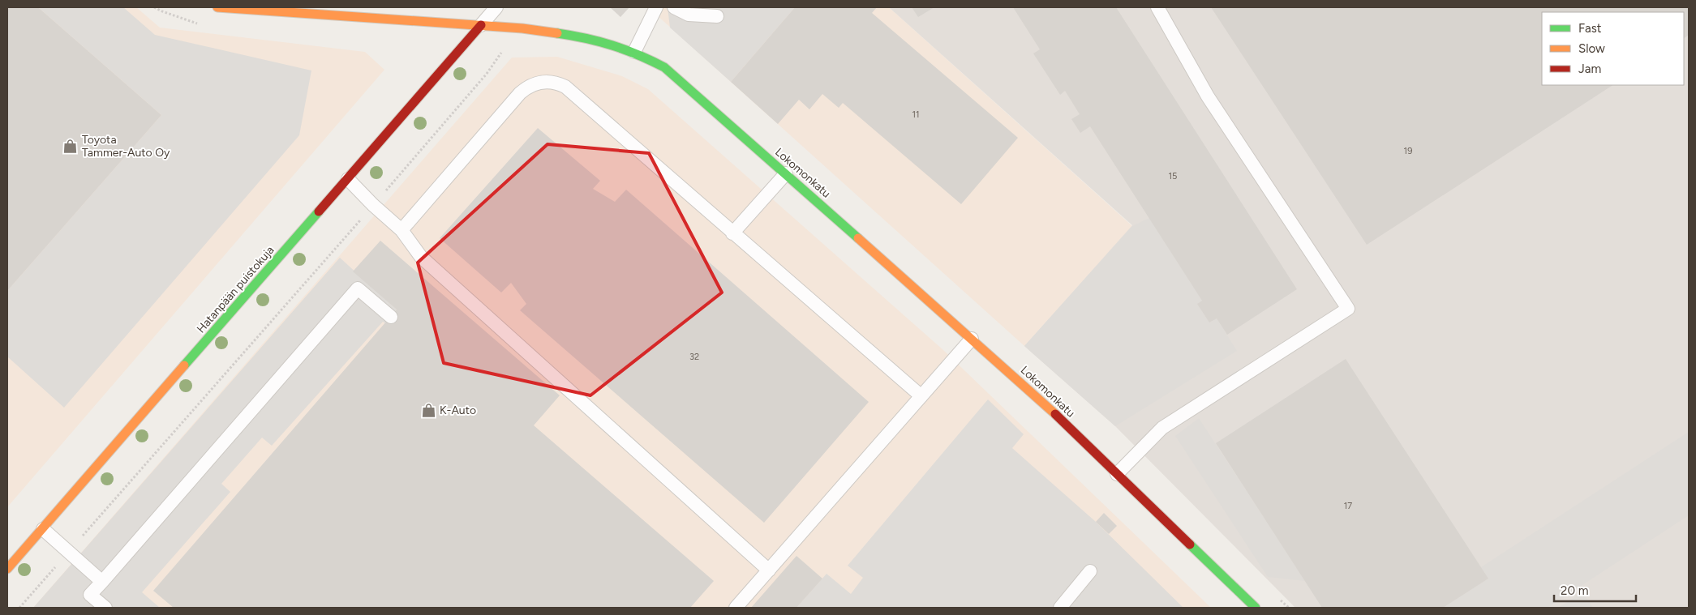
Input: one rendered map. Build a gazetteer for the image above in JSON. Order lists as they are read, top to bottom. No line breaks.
{"streets":{"street":["Lokomonkatu","Hatanpään puistokuja"]},"crossings":[["Lokomonkatu","Hatanpään puistokuja"]],"places":{"shop":["Toyota Tammer-Auto Oy","K-Auto"]},"house_numbers":["11","19","15","32","17"],"legend":["Fast","Slow","Jam"],"scale_bar":"20 m"}
